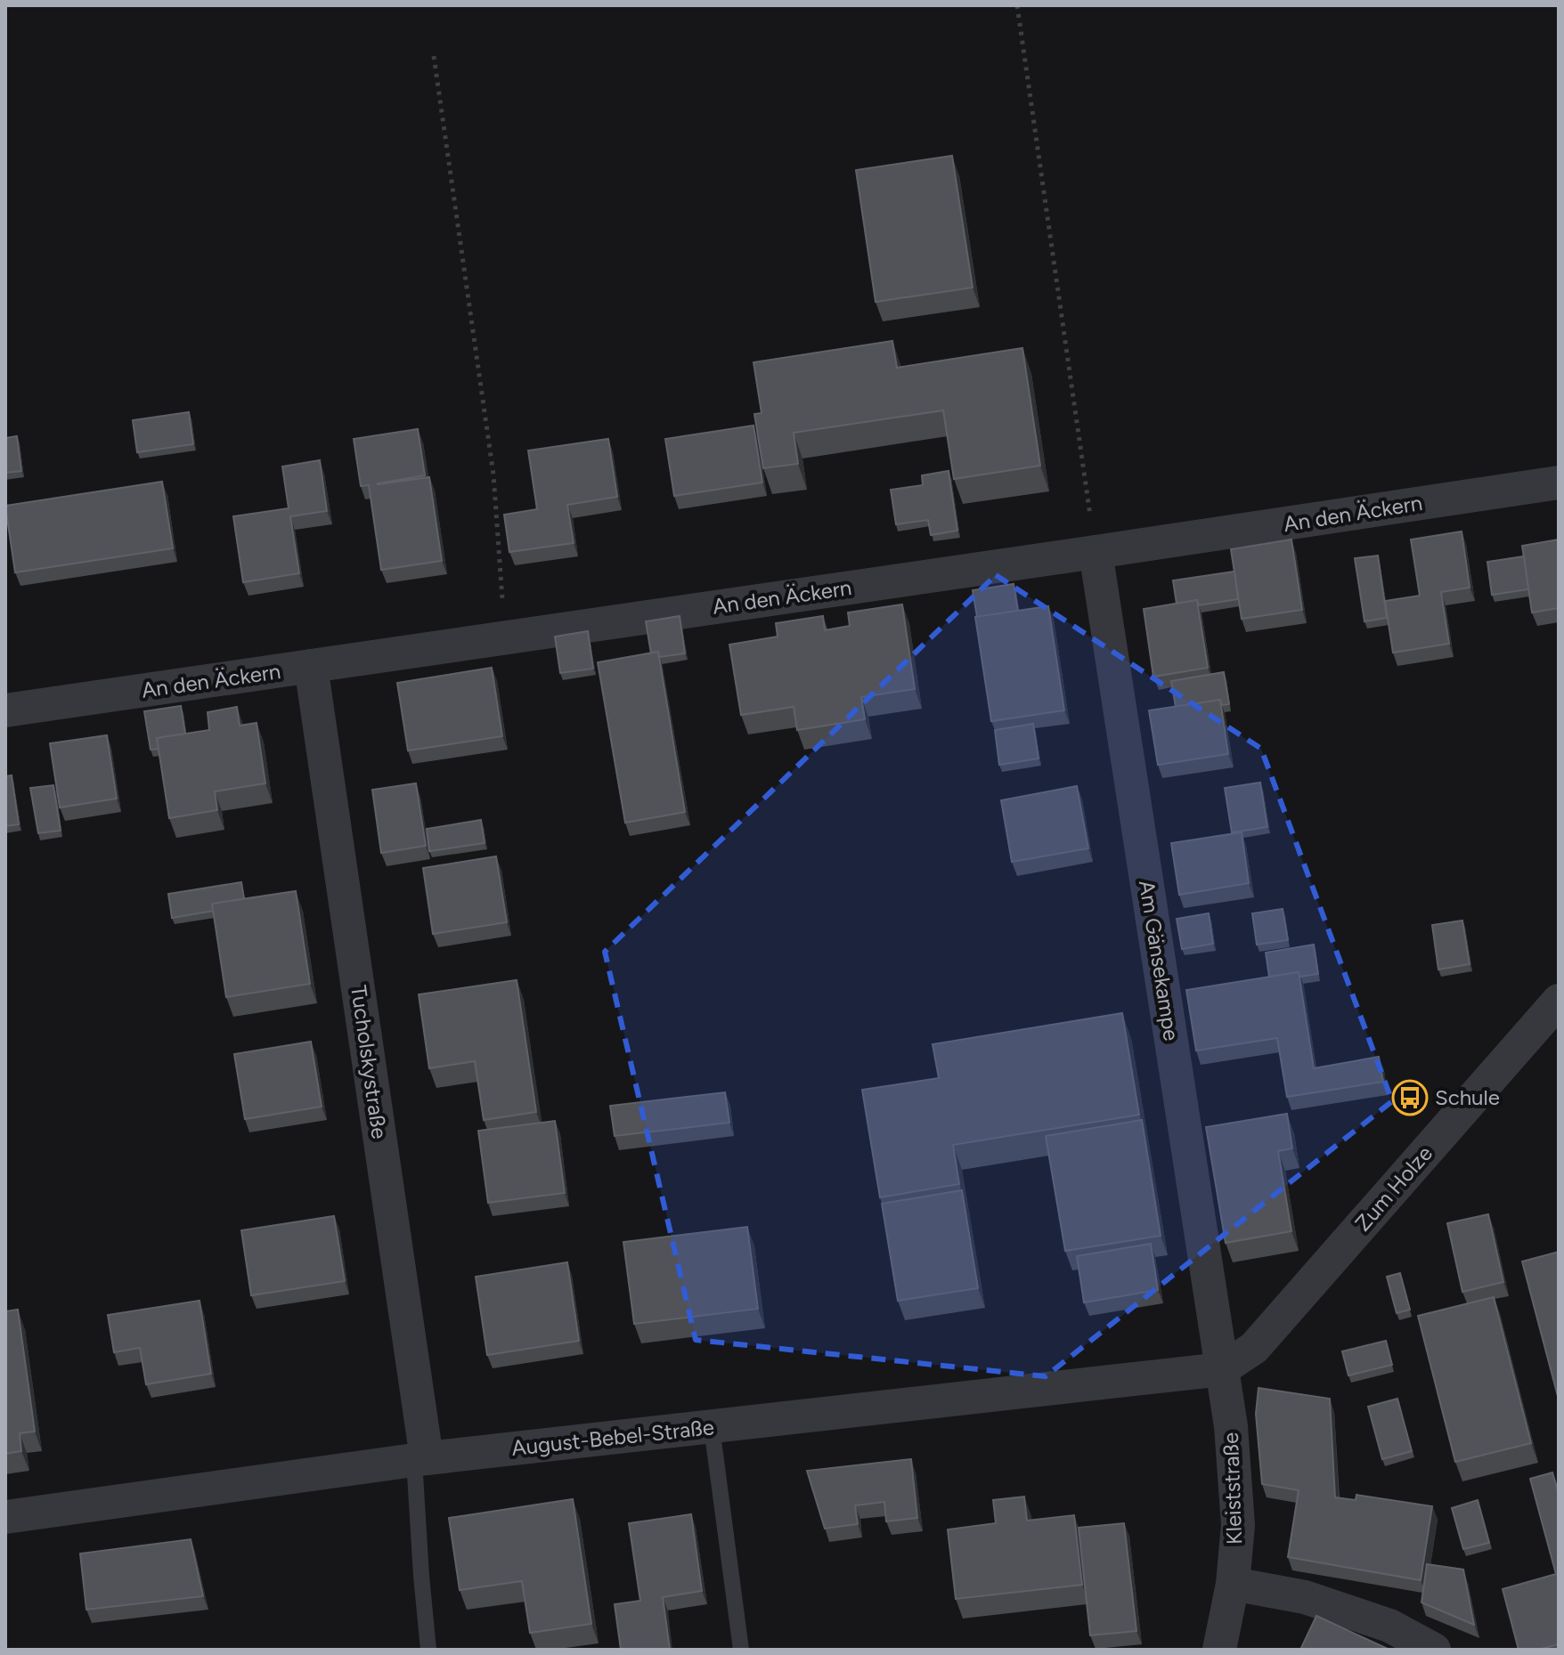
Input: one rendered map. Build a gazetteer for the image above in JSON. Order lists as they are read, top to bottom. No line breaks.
{"streets":{"street":["An den Äckern","Am Gänsekampe","Tucholskystraße","Zum Holze","August-Bebel-Straße","Kleiststraße"]},"crossings":[["An den Äckern","Am Gänsekampe"],["An den Äckern","Tucholskystraße"],["Am Gänsekampe","Zum Holze"],["Am Gänsekampe","August-Bebel-Straße"],["Am Gänsekampe","Kleiststraße"],["Tucholskystraße","August-Bebel-Straße"],["Zum Holze","August-Bebel-Straße"],["Zum Holze","Kleiststraße"],["August-Bebel-Straße","Kleiststraße"]],"places":{"bus stop":["Schule"]}}
